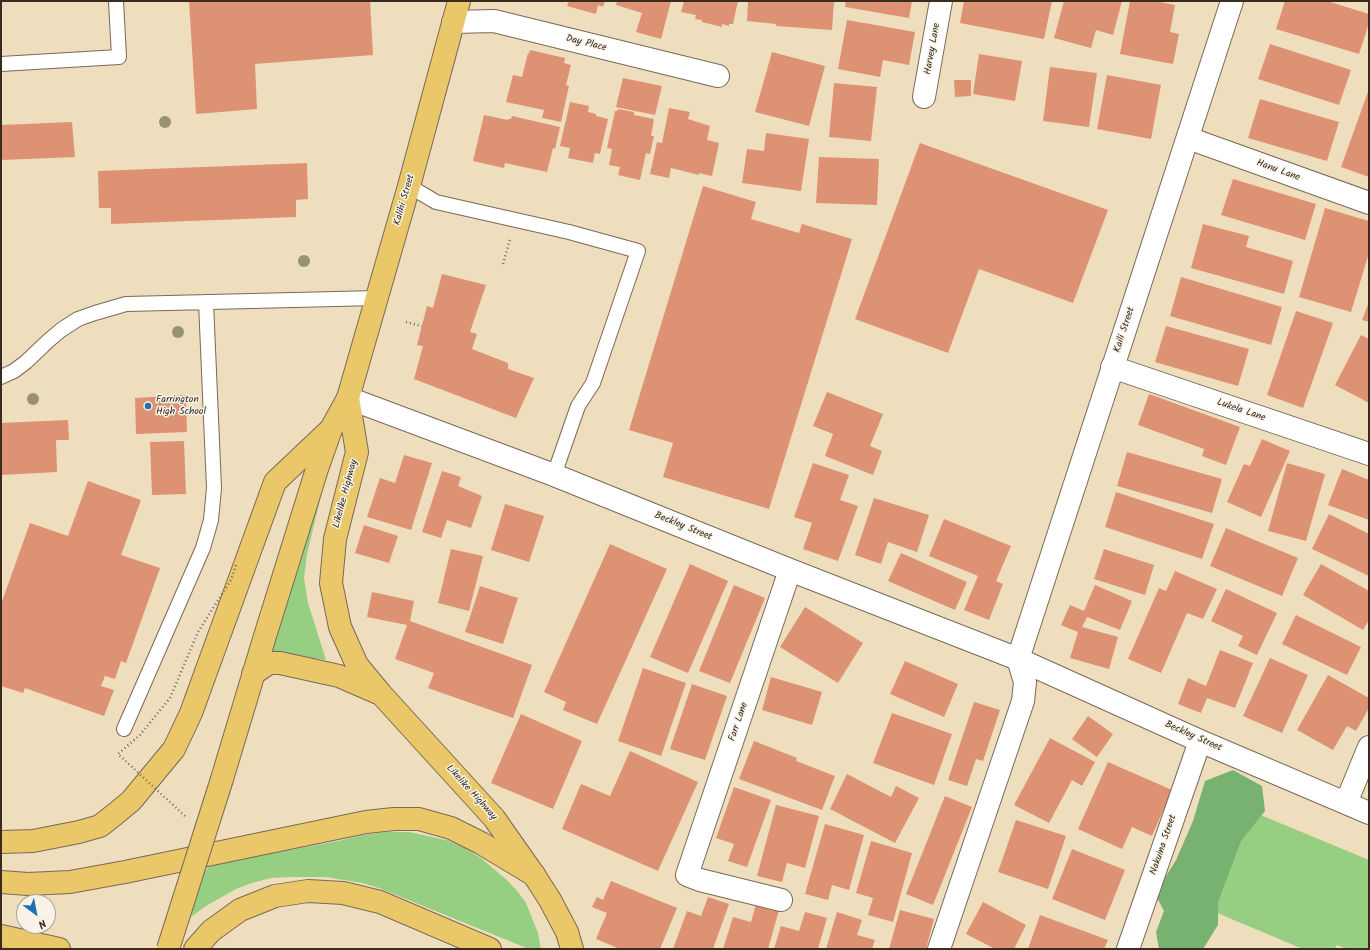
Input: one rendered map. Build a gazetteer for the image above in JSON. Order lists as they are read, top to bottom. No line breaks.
{"streets":{"main road":["Kalihi Street","Likelike Highway"],"street":["Day Place","Harvey Lane","Hanu Lane","Kaili Street","Lukela Lane","Beckley Street","Farr Lane","Nakuina Street"]},"crossings":[["Day Place","Kalihi Street"],["Hanu Lane","Kaili Street"],["Kalihi Street","Likelike Highway"],["Kalihi Street","Beckley Street"],["Kaili Street","Lukela Lane"],["Kaili Street","Beckley Street"],["Likelike Highway","Beckley Street"],["Beckley Street","Farr Lane"],["Beckley Street","Nakuina Street"]],"places":["Farrington High School"],"north":"bottom right"}
